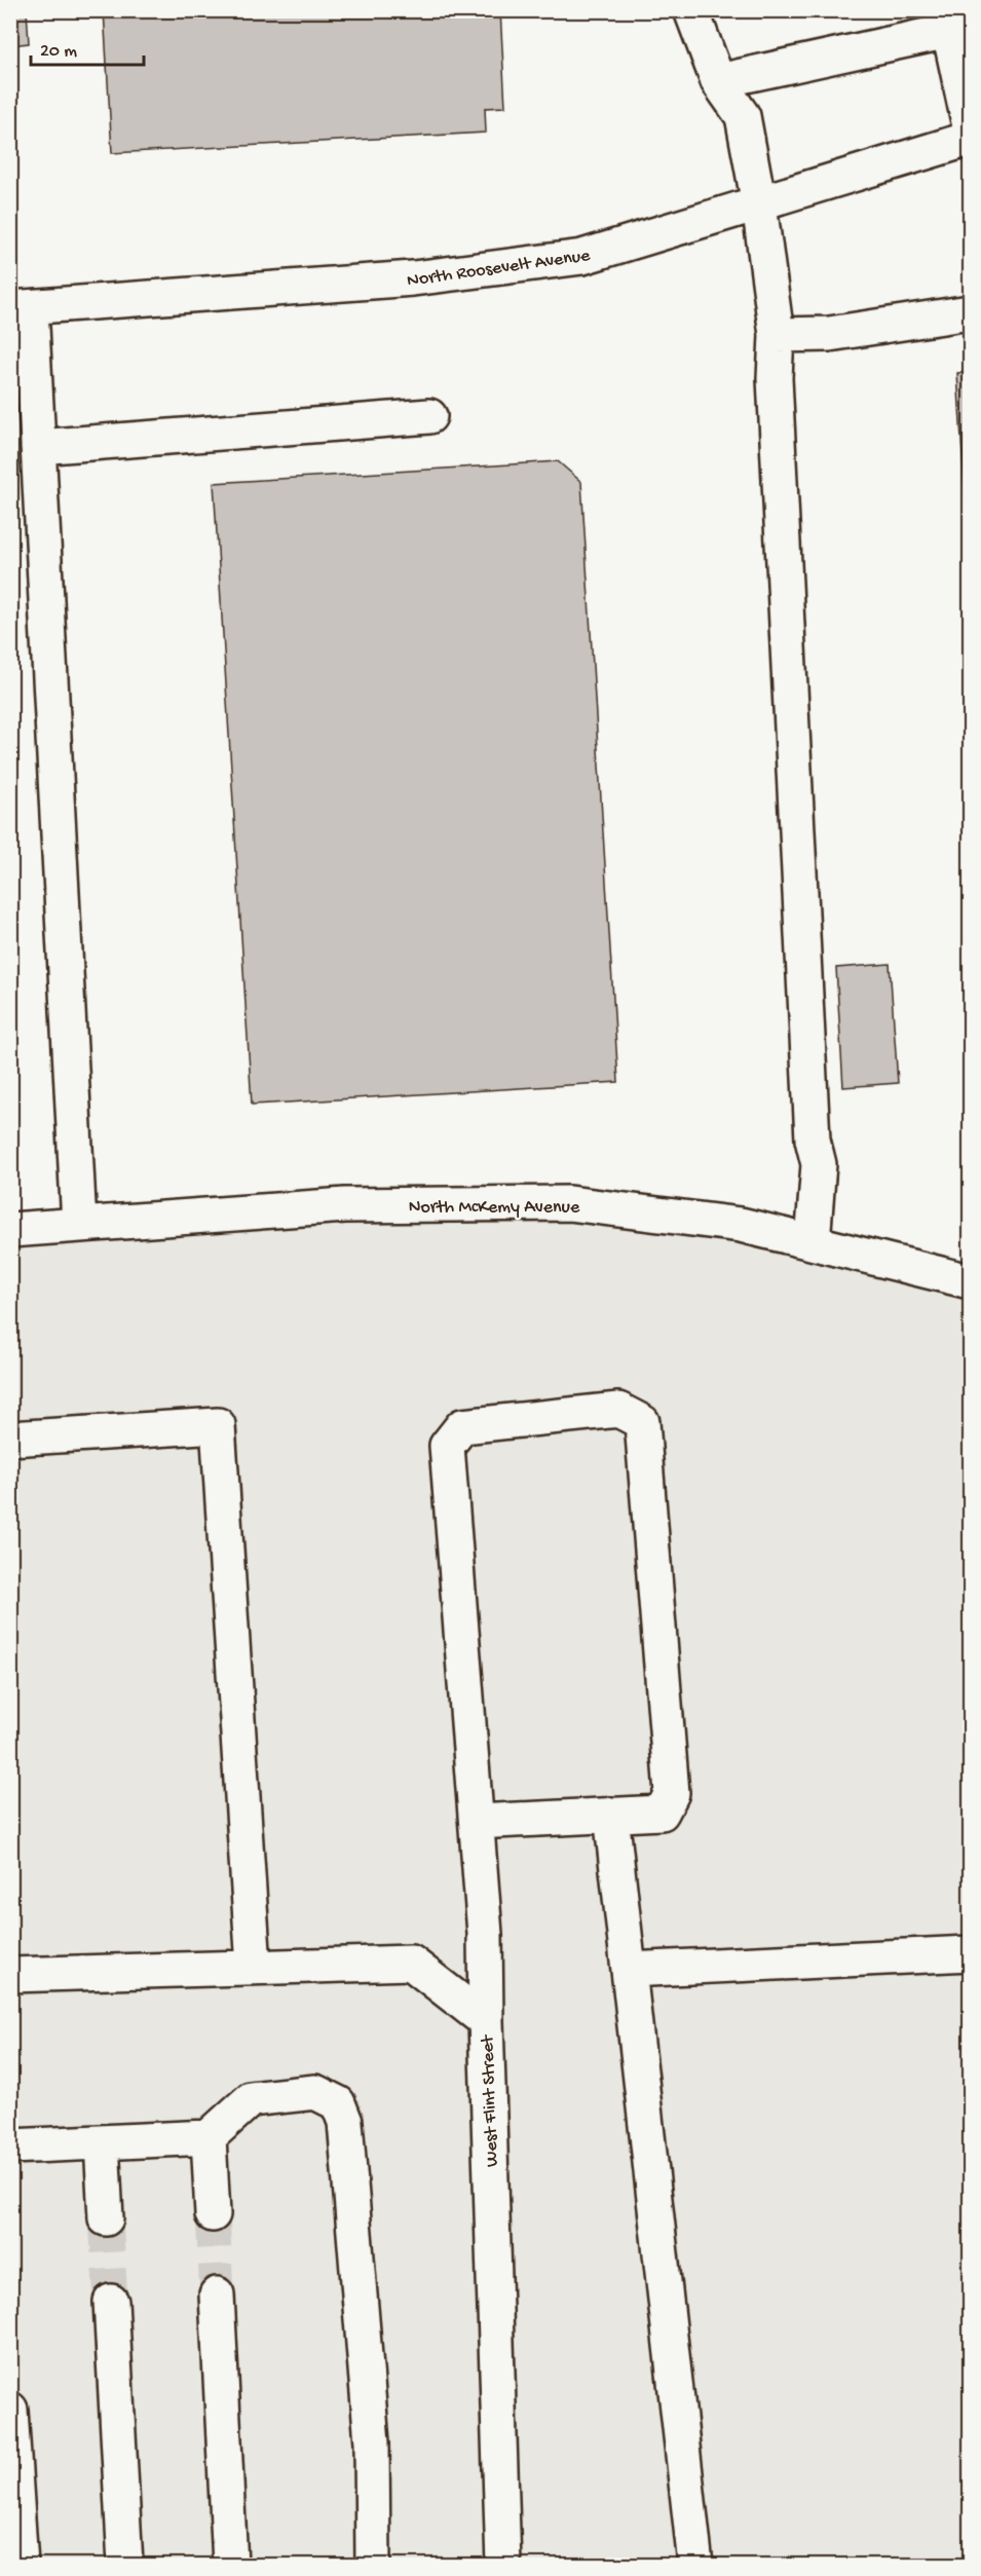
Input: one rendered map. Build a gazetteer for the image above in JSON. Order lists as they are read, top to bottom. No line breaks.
{"streets":{"street":["North Roosevelt Avenue","North McKemy Avenue","West Flint Street"]},"scale_bar":"20 m"}
